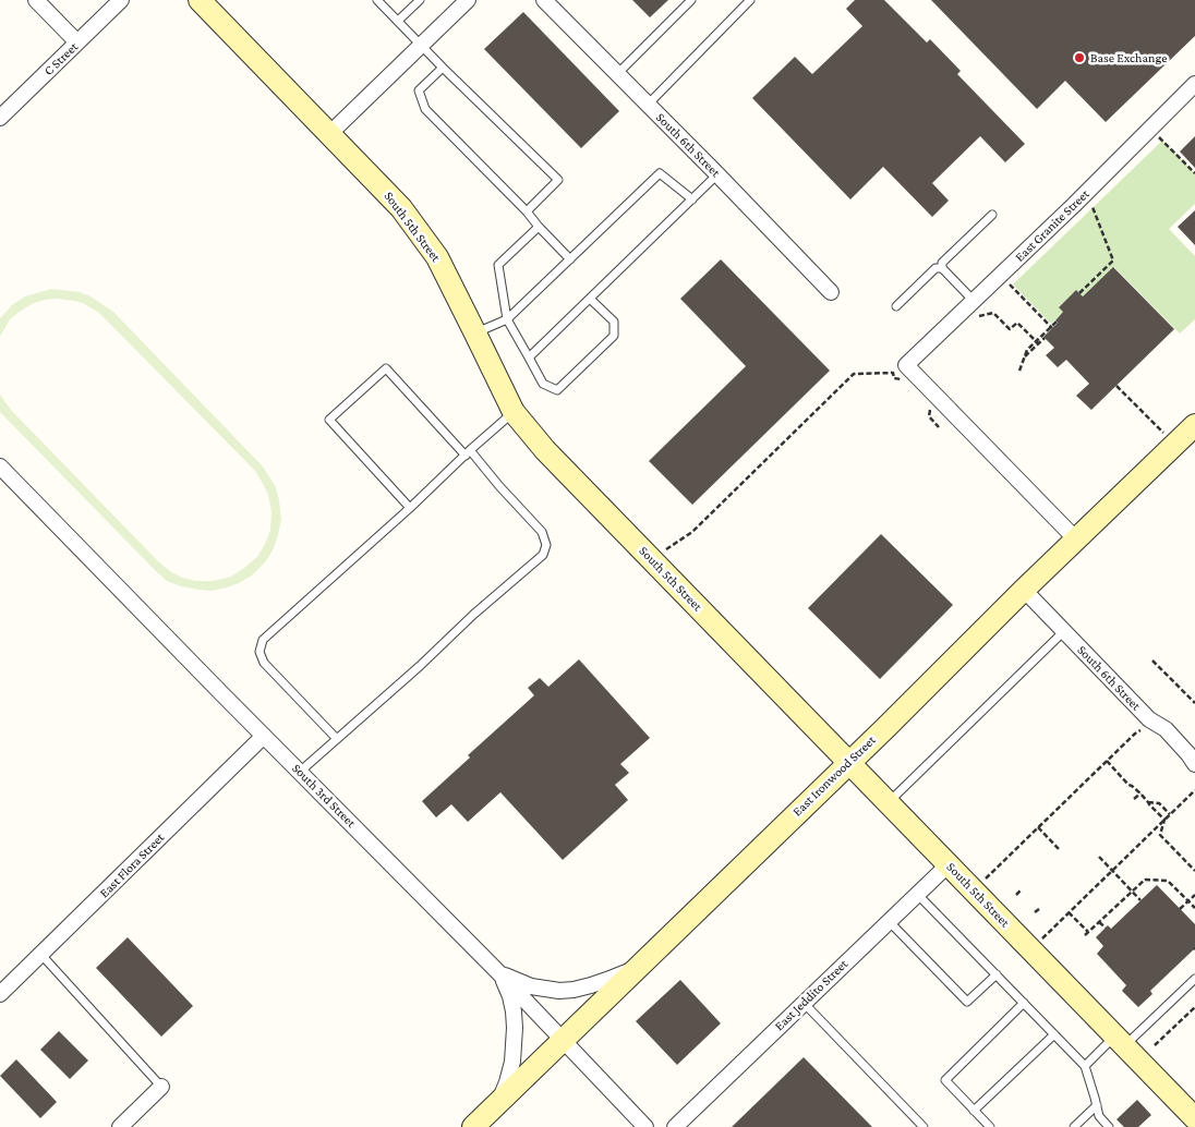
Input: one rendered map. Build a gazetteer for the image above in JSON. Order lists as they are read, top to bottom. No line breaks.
{"streets":{"street":["C Street","South 6th Street","East Granite Street","South 5th Street","East Ironwood Street","South 3rd Street","East Flora Street","East Jeddito Street"]},"crossings":[["South 6th Street","East Ironwood Street"],["South 5th Street","East Ironwood Street"],["South 5th Street","East Jeddito Street"],["East Ironwood Street","South 3rd Street"],["South 3rd Street","East Flora Street"]],"places":["Base Exchange"]}
